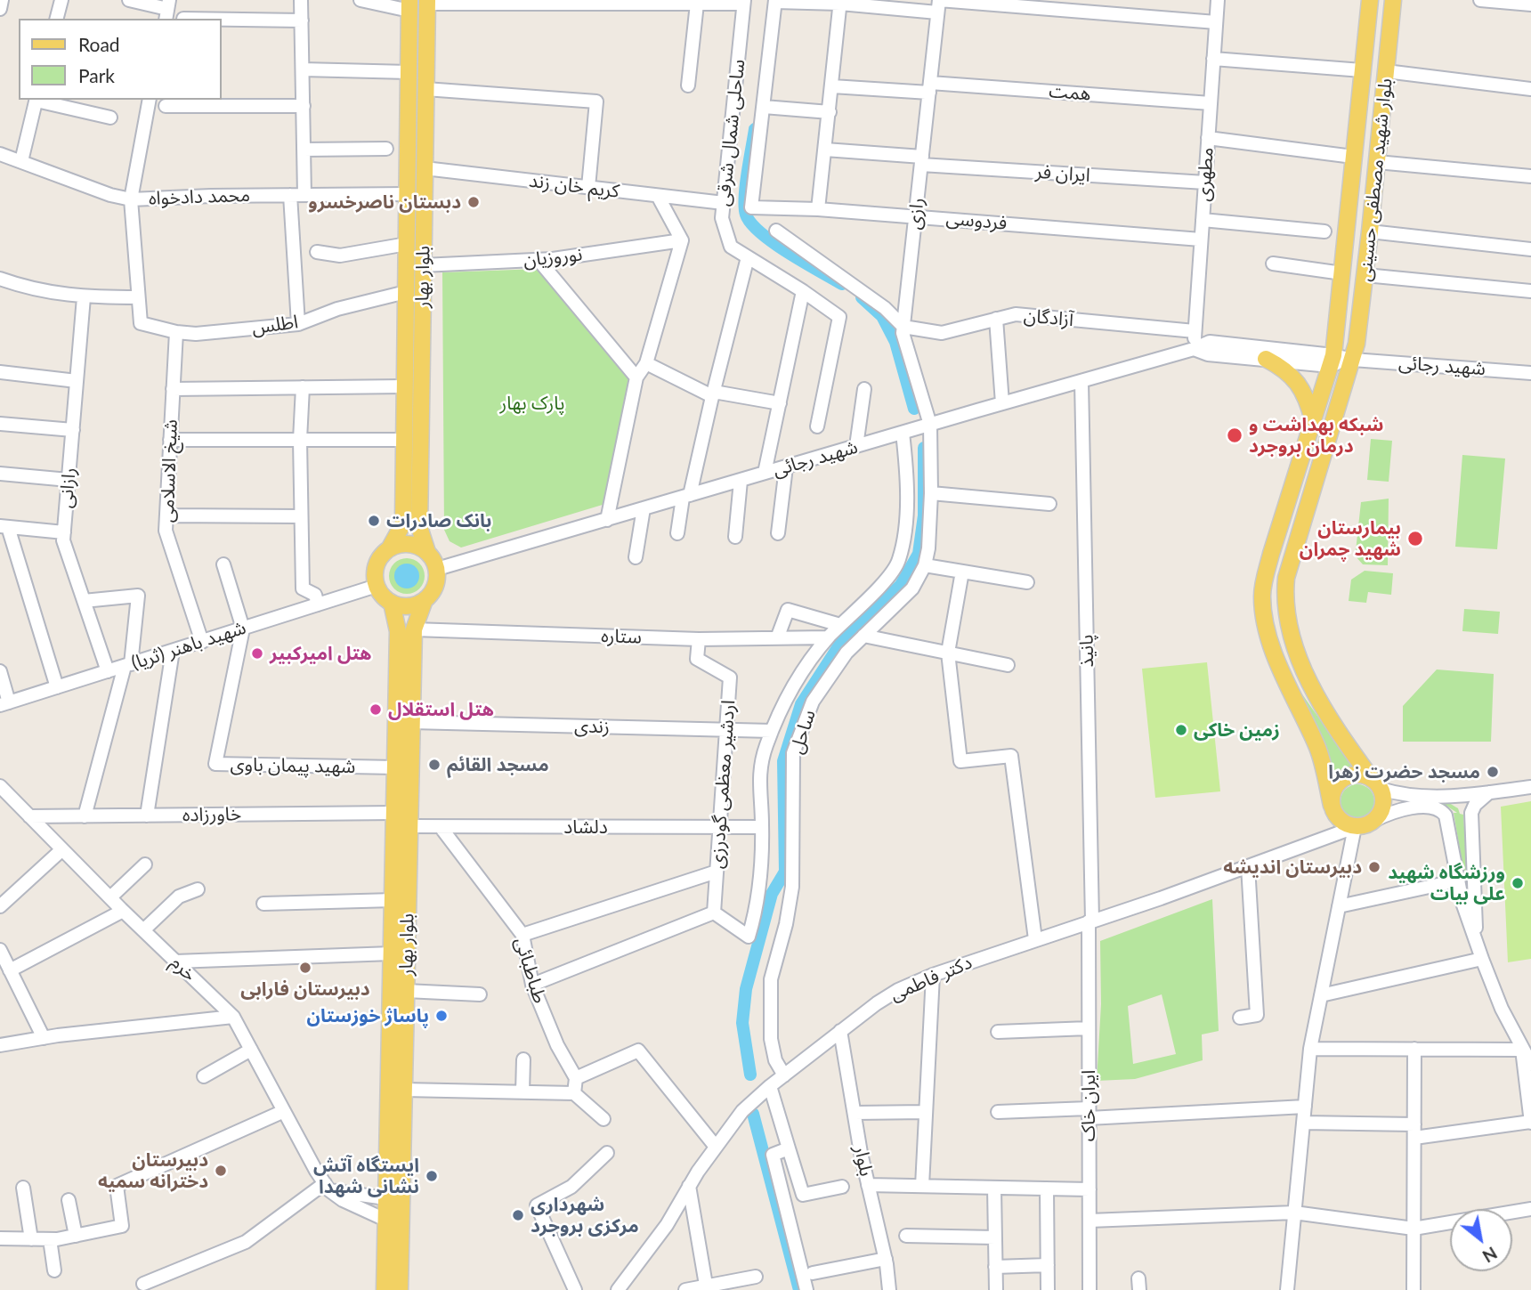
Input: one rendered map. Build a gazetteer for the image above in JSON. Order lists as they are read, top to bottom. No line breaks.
{"streets":{"main road":["بلوار شهید مصطفی حسینی","بلوار بهار"],"street":["همت","ساحلی شمال شرقی","ایران فر","مطهری","کریم خان زند","محمد دادخواه","رازی","فردوسی","نوروزیان","آزادگان","اطلس","شهید رجائی","شیخ الاسلامی","رازانی","ستاره","شهید باهنر (ثریا)","پانیذ","زندی","ساحل","شهید پیمان باوی","اردشیر معظمی گودرزی","خاورزاده","دلشاد","خرم","طباطبائی","دکتر فاطمی","ایران خاک","بلوار"]},"crossings":[["همت","مطهری"],["همت","رازی"],["ساحلی شمال شرقی","کریم خان زند"],["ایران فر","مطهری"],["ایران فر","رازی"],["مطهری","فردوسی"],["مطهری","آزادگان"],["مطهری","شهید رجائی"],["بلوار شهید مصطفی حسینی","شهید رجائی"],["بلوار شهید مصطفی حسینی","دکتر فاطمی"],["کریم خان زند","بلوار بهار"],["محمد دادخواه","بلوار بهار"],["رازی","فردوسی"],["رازی","آزادگان"],["رازی","شهید رجائی"],["رازی","ساحل"],["نوروزیان","بلوار بهار"],["بلوار بهار","اطلس"],["بلوار بهار","شهید رجائی"],["بلوار بهار","ستاره"],["بلوار بهار","شهید باهنر (ثریا)"],["بلوار بهار","زندی"],["بلوار بهار","شهید پیمان باوی"],["بلوار بهار","خاورزاده"],["بلوار بهار","دلشاد"],["بلوار بهار","خرم"],["اطلس","شیخ الاسلامی"],["شهید رجائی","شهید باهنر (ثریا)"],["شهید رجائی","پانیذ"],["شهید رجائی","ساحل"],["شیخ الاسلامی","شهید باهنر (ثریا)"],["رازانی","شهید باهنر (ثریا)"],["ستاره","ساحل"],["ستاره","اردشیر معظمی گودرزی"],["شهید باهنر (ثریا)","شهید پیمان باوی"],["پانیذ","دکتر فاطمی"],["پانیذ","ایران خاک"],["زندی","ساحل"],["زندی","اردشیر معظمی گودرزی"],["ساحل","اردشیر معظمی گودرزی"],["ساحل","دلشاد"],["ساحل","دکتر فاطمی"],["اردشیر معظمی گودرزی","دلشاد"],["خاورزاده","خرم"],["دلشاد","طباطبائی"],["دکتر فاطمی","ایران خاک"],["دکتر فاطمی","بلوار"]],"parks":["پارک بهار"],"places":["دبستان ناصرخسرو","شبکه بهداشت و درمان بروجرد","بانک صادرات","بیمارستان شهید چمران","هتل امیرکبیر","هتل استقلال","زمین خاکی","مسجد القائم","مسجد حضرت زهرا","دبیرستان اندیشه","ورزشگاه شهید علی بیات","دبیرستان فارابی","پاساژ خوزستان","دبیرستان دخترانه سمیه","ایستگاه آتش نشانی شهدا","شهرداری مرکزی بروجرد"],"legend":["Road","Park"],"north":"bottom right"}
